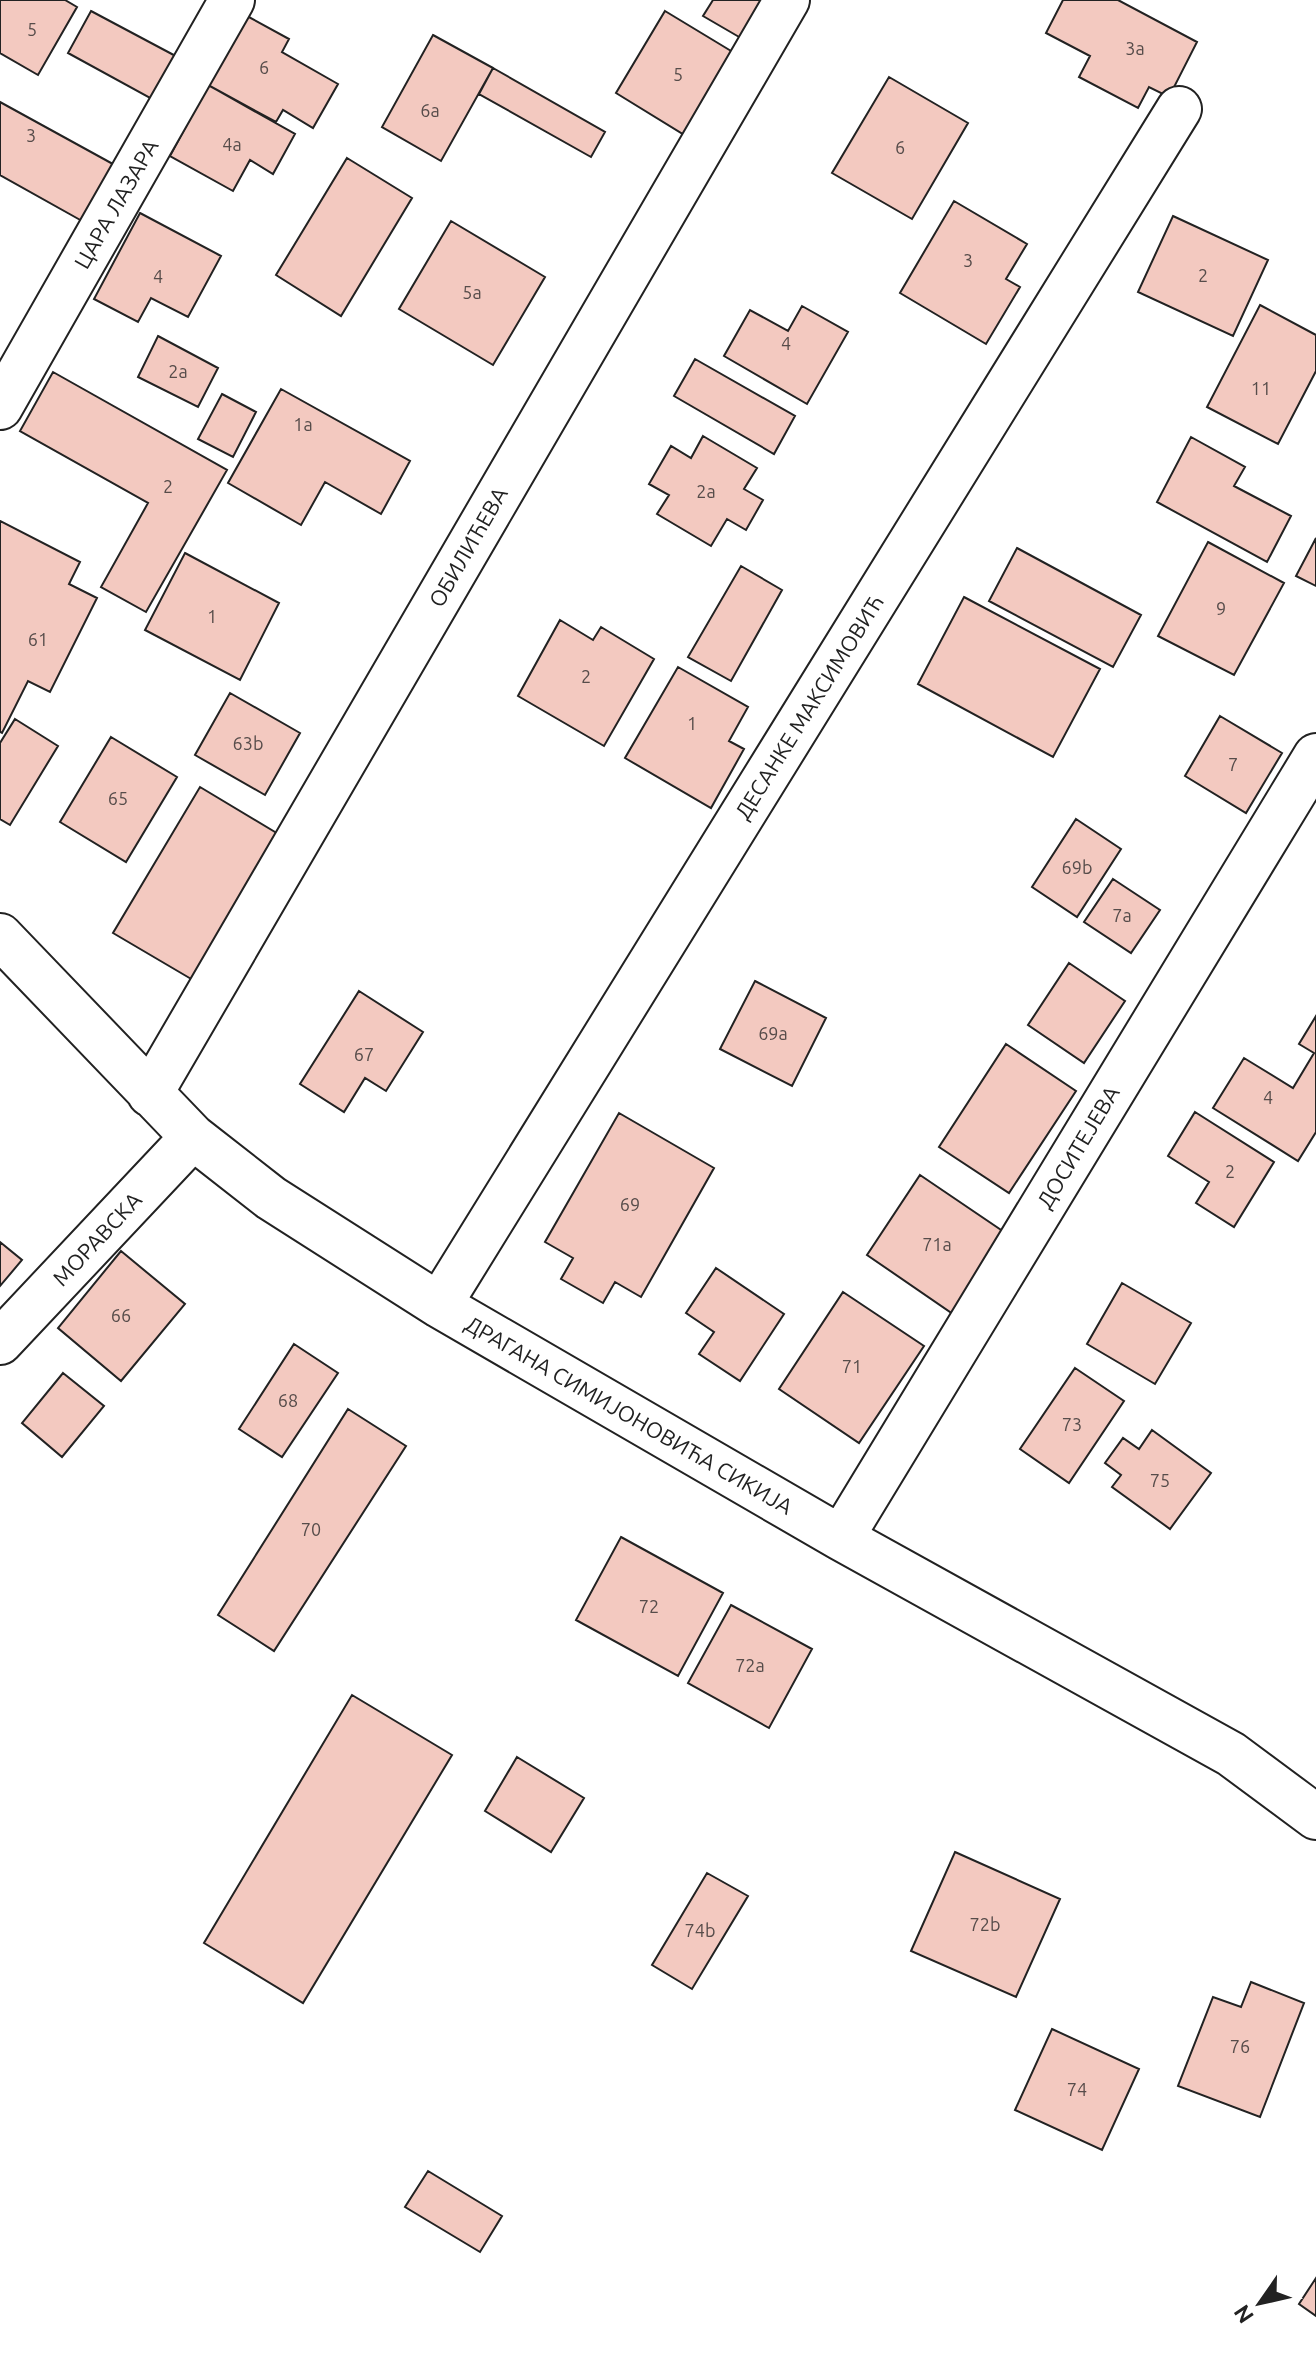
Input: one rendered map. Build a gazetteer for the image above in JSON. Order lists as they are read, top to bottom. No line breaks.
{"streets":{"street":["ЦАРА ЛАЗАРА","ОБИЛИЋЕВА","ДЕСАНКЕ МАКСИМОВИЋ","ДОСИТЕЈЕВА","МОРАВСКА","ДРАГАНА СИМИЈОНОВИЋА СИКИЈА"]},"crossings":[["ОБИЛИЋЕВА","ДРАГАНА СИМИЈОНОВИЋА СИКИЈА"],["ДЕСАНКЕ МАКСИМОВИЋ","ДРАГАНА СИМИЈОНОВИЋА СИКИЈА"],["ДОСИТЕЈЕВА","ДРАГАНА СИМИЈОНОВИЋА СИКИЈА"],["МОРАВСКА","ДРАГАНА СИМИЈОНОВИЋА СИКИЈА"]],"house_numbers":["5","3a","6","5","6a","3","4a","6","3","2","4","5a","4","2a","11","1a","2","2a","9","1","61","2","1","63b","7","65","69b","7a","69a","67","4","2","69","71a","66","71","68","73","75","70","72","72a","72b","74b","76","74"],"north":"bottom left"}
